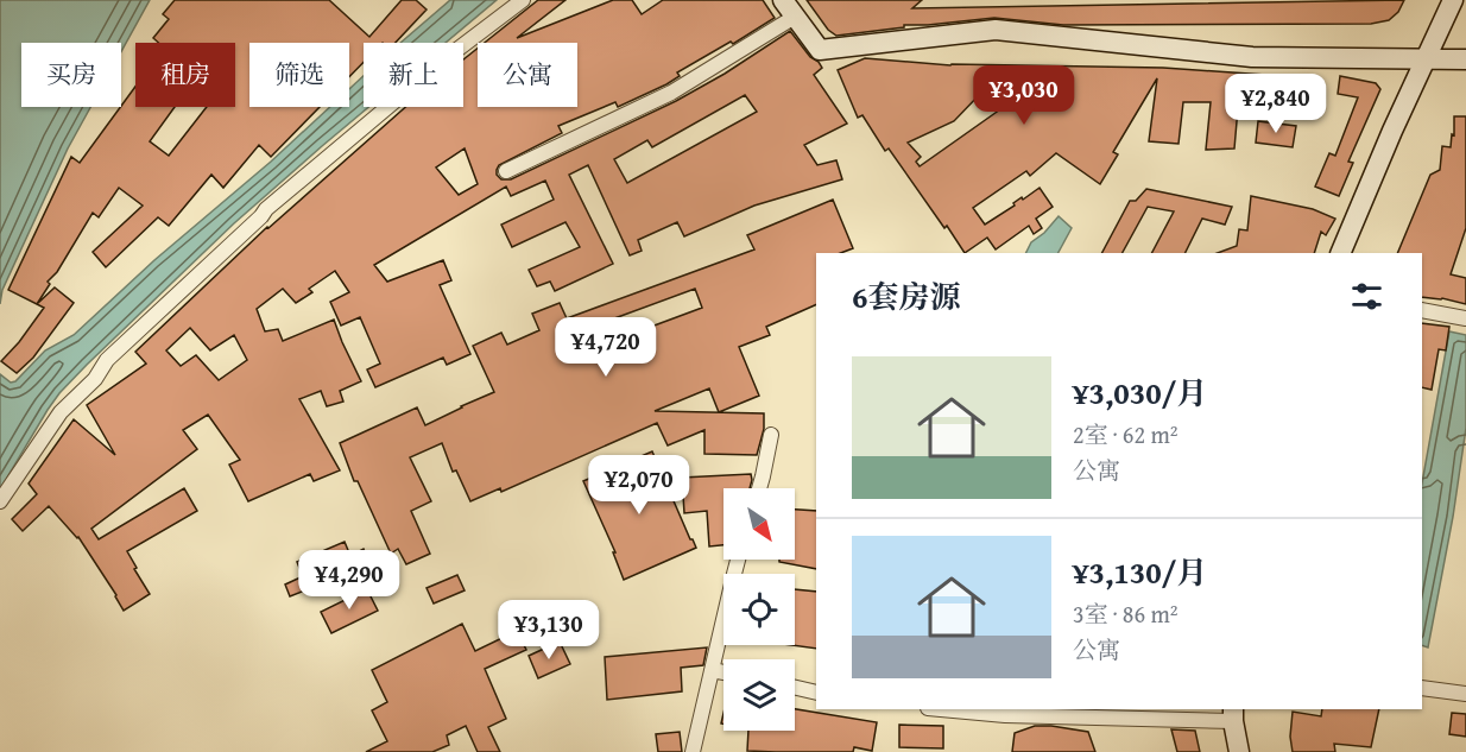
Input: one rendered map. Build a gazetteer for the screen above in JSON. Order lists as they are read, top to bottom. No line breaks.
{"north":"bottom right","page":{"chip":["买房","租房","筛选","新上","公寓"],"price":["¥3,030","¥2,840","¥4,720","¥2,070","¥4,290","¥3,130"],"heading":"6套房源","list":[{"name":"¥3,030/月","note":"2室 · 62 m² · 公寓"},{"name":"¥3,130/月","note":"3室 · 86 m² · 公寓"}]}}
